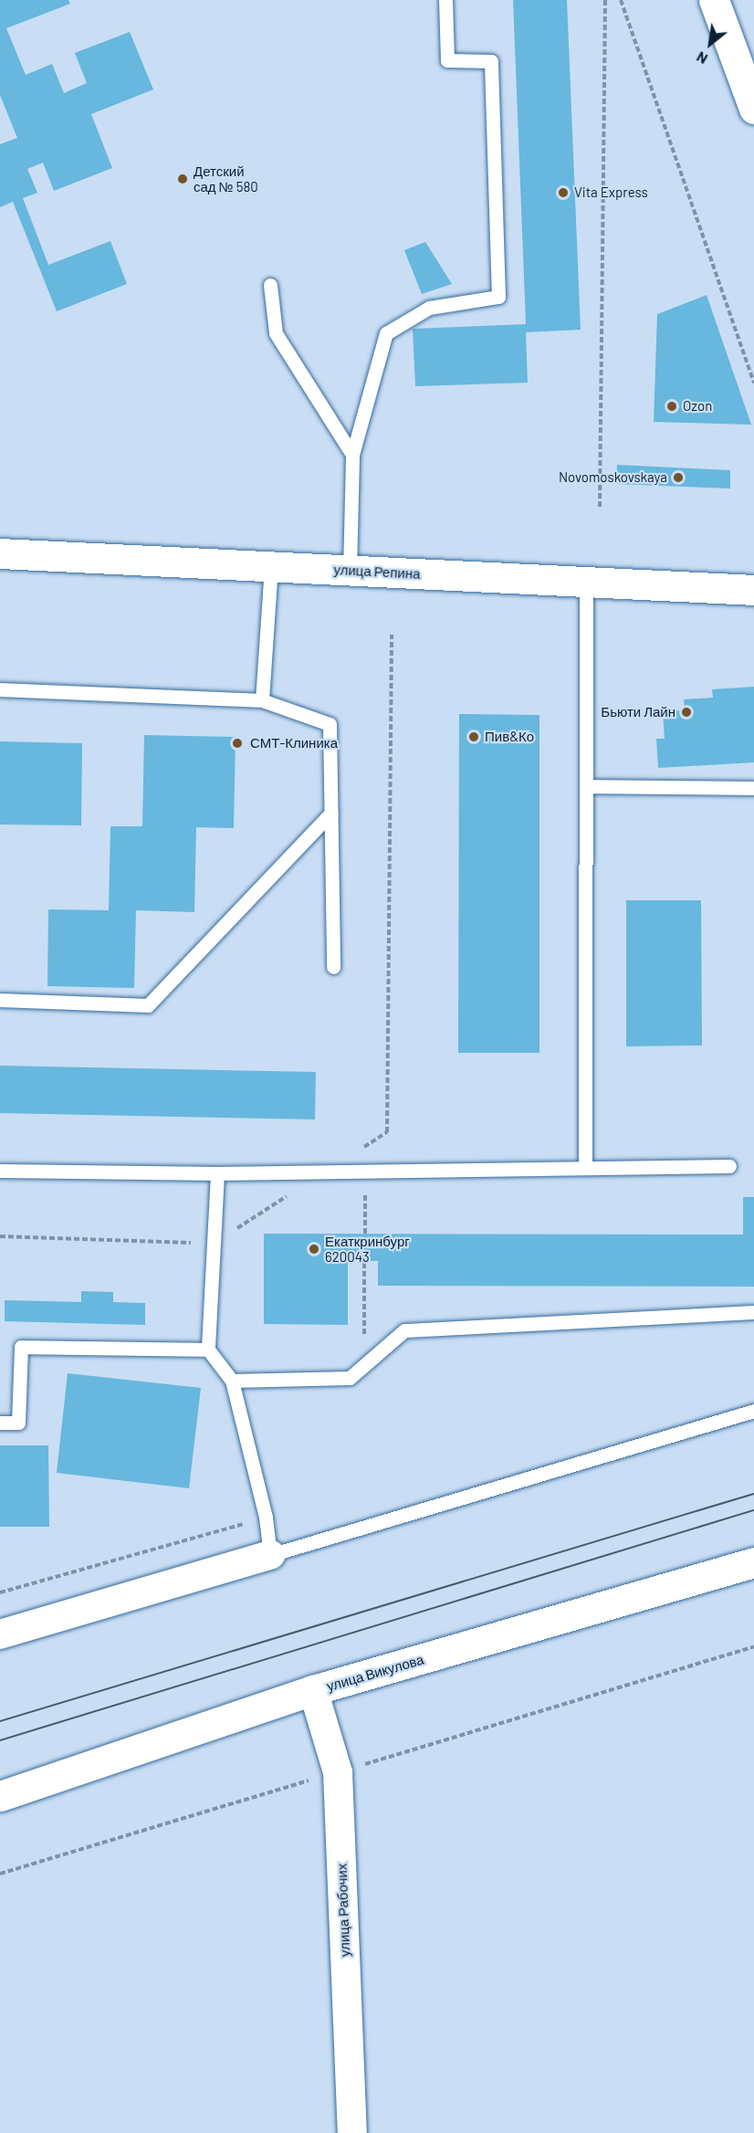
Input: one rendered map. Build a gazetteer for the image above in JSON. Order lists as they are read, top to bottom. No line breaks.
{"streets":{"street":["улица Репина","улица Викулова","улица Рабочих"]},"crossings":[["улица Викулова","улица Рабочих"]],"places":["Детский сад № 580","Vita Express","Ozon","Novomoskovskaya","Бьюти Лайн","Пив&Ко","СМТ-Клиника","Екаткринбург 620043"],"north":"bottom left"}
